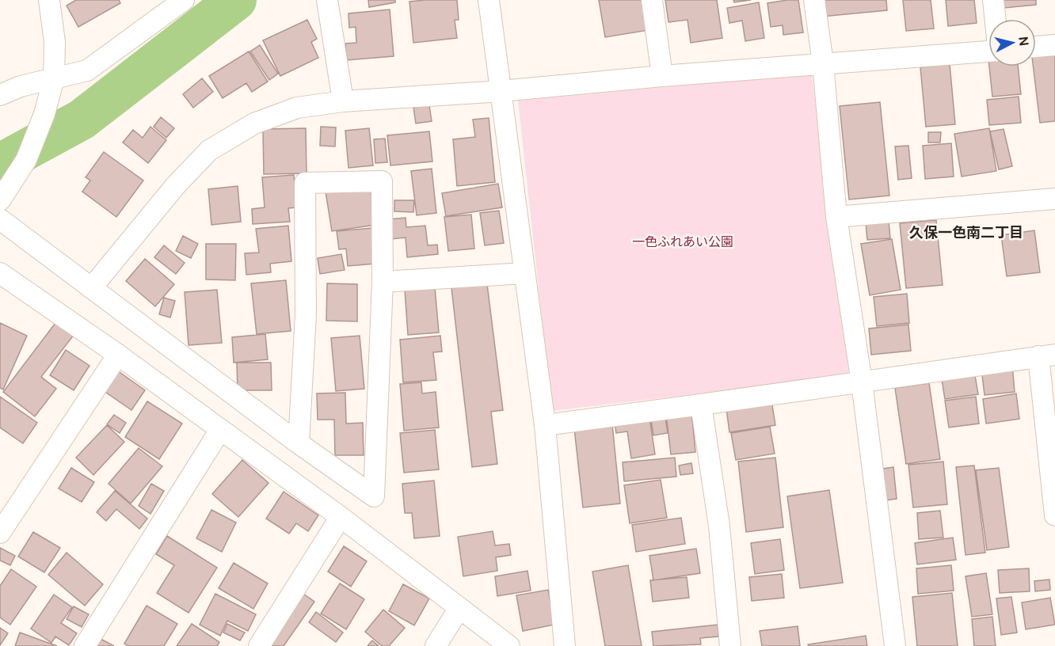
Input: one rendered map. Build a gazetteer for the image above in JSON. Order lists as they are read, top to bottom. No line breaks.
{"districts":["久保一色南二丁目"],"parks":["一色ふれあい公園"],"north":"right"}
